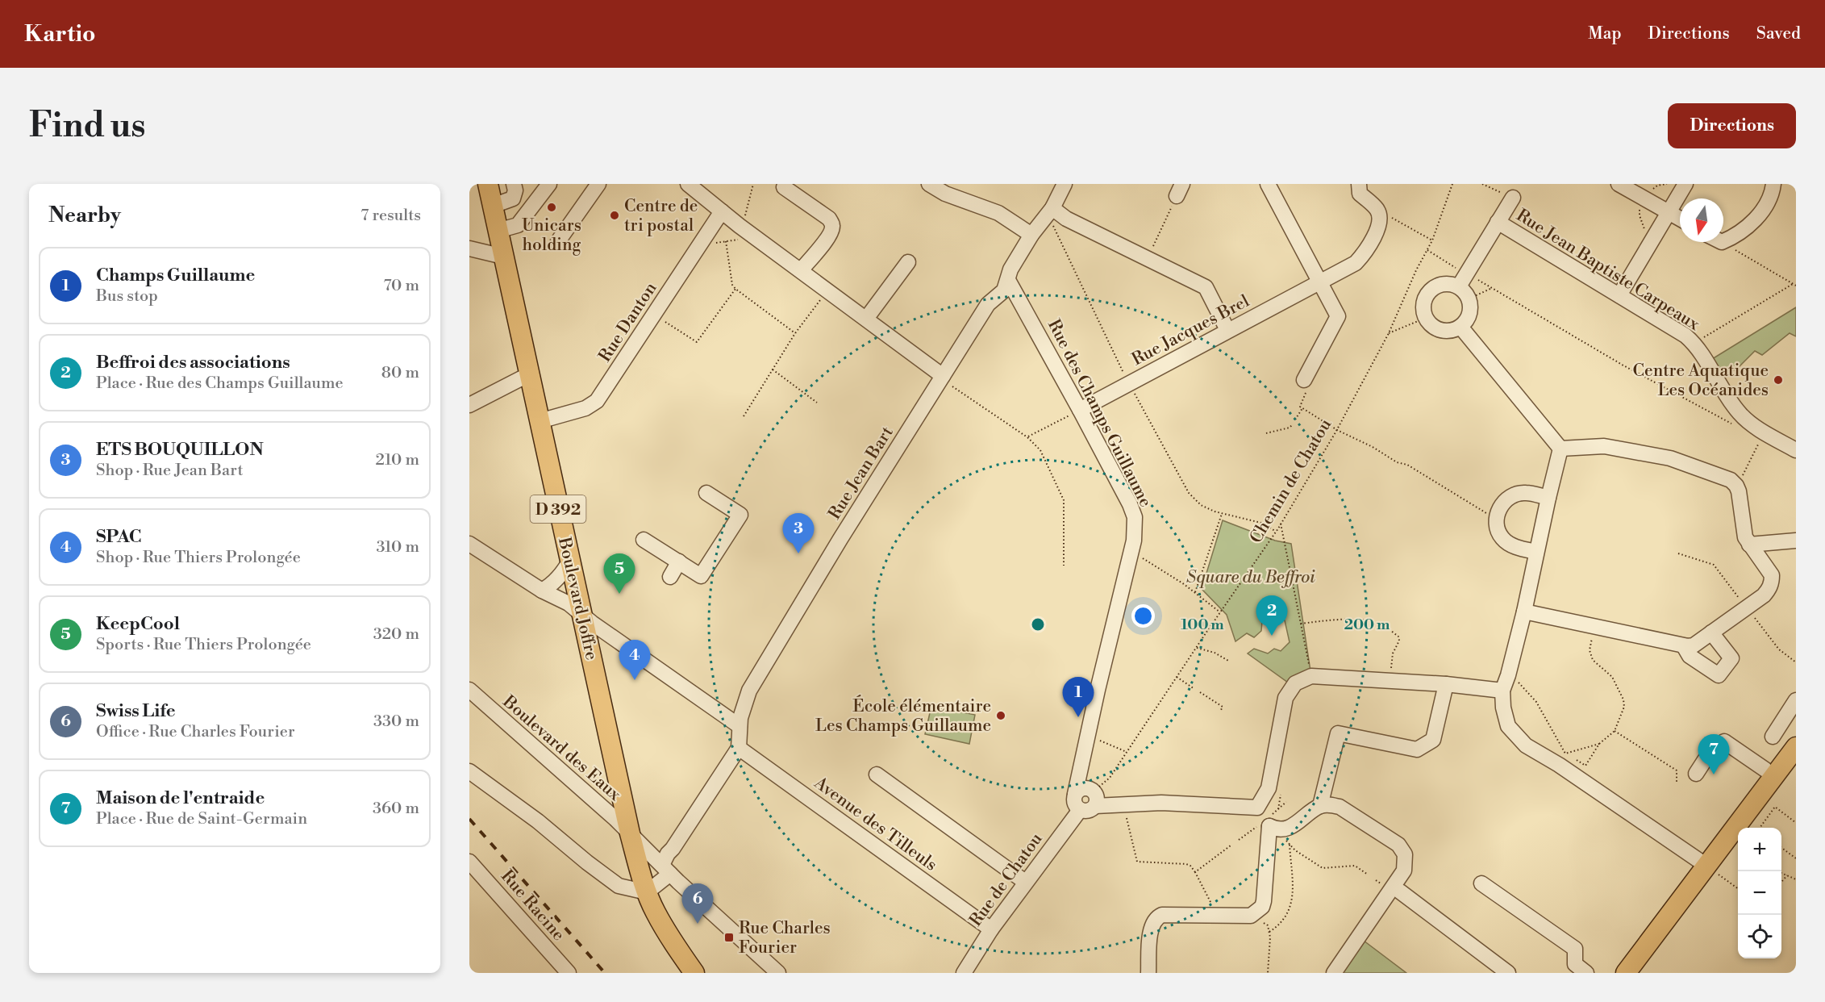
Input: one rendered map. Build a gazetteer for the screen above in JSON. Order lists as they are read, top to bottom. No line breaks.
{"streets":{"main road":["D 392","Boulevard Joffre"],"street":["Rue Jean Baptiste Carpeaux","Rue Danton","Rue Jacques Brel","Rue des Champs Guillaume","Rue Jean Bart","Boulevard des Eaux","Avenue des Tilleuls","Rue de Chatou","Rue Racine"],"path":["Chemin de Chatou"]},"crossings":[["Rue Danton","Boulevard Joffre"],["Rue Jacques Brel","Rue des Champs Guillaume"],["Rue des Champs Guillaume","Rue Jean Bart"],["Rue des Champs Guillaume","Chemin de Chatou"],["Rue des Champs Guillaume","Rue de Chatou"],["Rue Jean Bart","Avenue des Tilleuls"],["Chemin de Chatou","Rue de Chatou"],["Boulevard Joffre","Boulevard des Eaux"],["Avenue des Tilleuls","Rue de Chatou"]],"parks":["Square du Beffroi"],"places":{"other":["Unicars holding","Centre de tri postal","Centre Aquatique Les Océanides","École élémentaire Les Champs Guillaume"],"transit":["Rue Charles Fourier"]},"north":"bottom","page":{"header":"Kartio","nav":["Map","Directions","Saved"],"buttons":"Directions","title":"Find us","heading":["Nearby","7 results"],"list":[{"mark":"1","name":"Champs Guillaume","note":"Bus stop","value":"70 m"},{"mark":"2","name":"Beffroi des associations","note":"Place · Rue des Champs Guillaume","value":"80 m"},{"mark":"3","name":"ETS BOUQUILLON","note":"Shop · Rue Jean Bart","value":"210 m"},{"mark":"4","name":"SPAC","note":"Shop · Rue Thiers Prolongée","value":"310 m"},{"mark":"5","name":"KeepCool","note":"Sports · Rue Thiers Prolongée","value":"320 m"},{"mark":"6","name":"Swiss Life","note":"Office · Rue Charles Fourier","value":"330 m"},{"mark":"7","name":"Maison de l'entraide","note":"Place · Rue de Saint-Germain","value":"360 m"}],"pins":["3","5","2","4","1","7","6"],"map_buttons":["+","−"]},"rings":["100 m","200 m"]}
